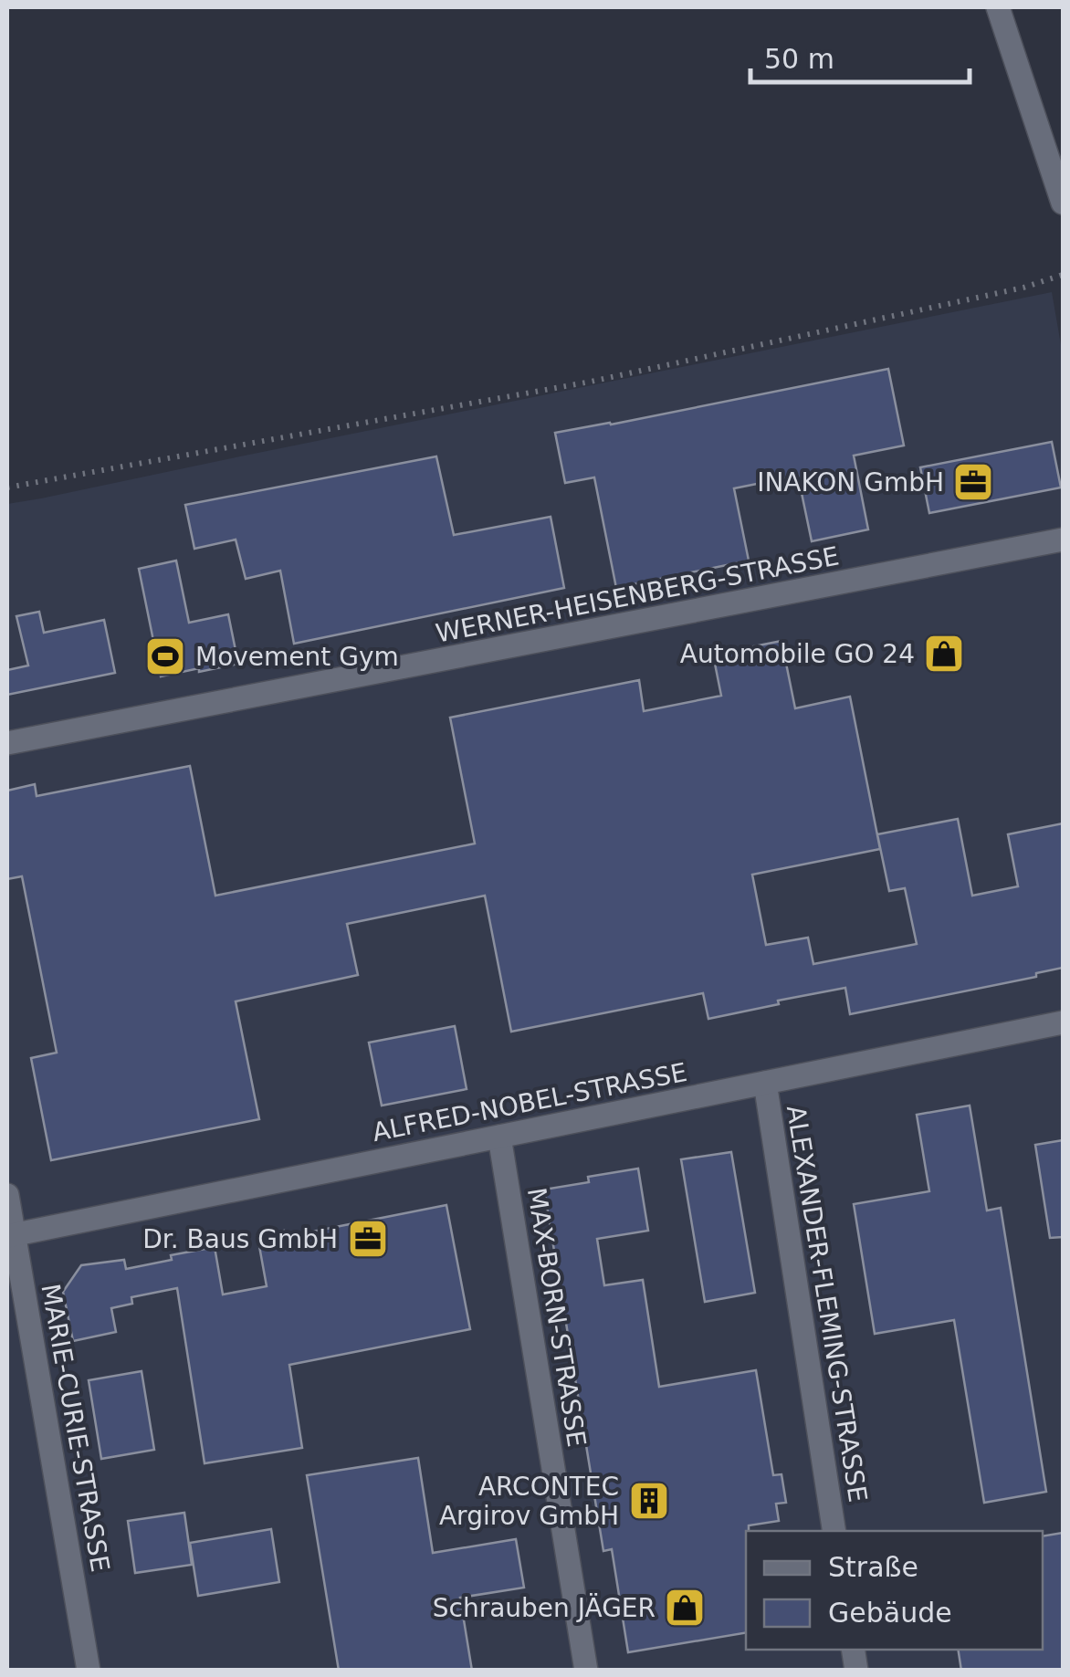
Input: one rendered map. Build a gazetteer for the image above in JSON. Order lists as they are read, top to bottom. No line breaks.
{"streets":{"street":["WERNER-HEISENBERG-STRASSE","ALFRED-NOBEL-STRASSE","ALEXANDER-FLEMING-STRASSE","MAX-BORN-STRASSE","MARIE-CURIE-STRASSE"]},"crossings":[["ALFRED-NOBEL-STRASSE","ALEXANDER-FLEMING-STRASSE"],["ALFRED-NOBEL-STRASSE","MAX-BORN-STRASSE"],["ALFRED-NOBEL-STRASSE","MARIE-CURIE-STRASSE"]],"places":{"office":["INAKON GmbH","Dr. Baus GmbH"],"shop":["Automobile GO 24","Schrauben JÄGER"],"sports":["Movement Gym"],"building":["ARCONTEC Argirov GmbH"]},"legend":["Straße","Gebäude"],"scale_bar":"50 m"}
